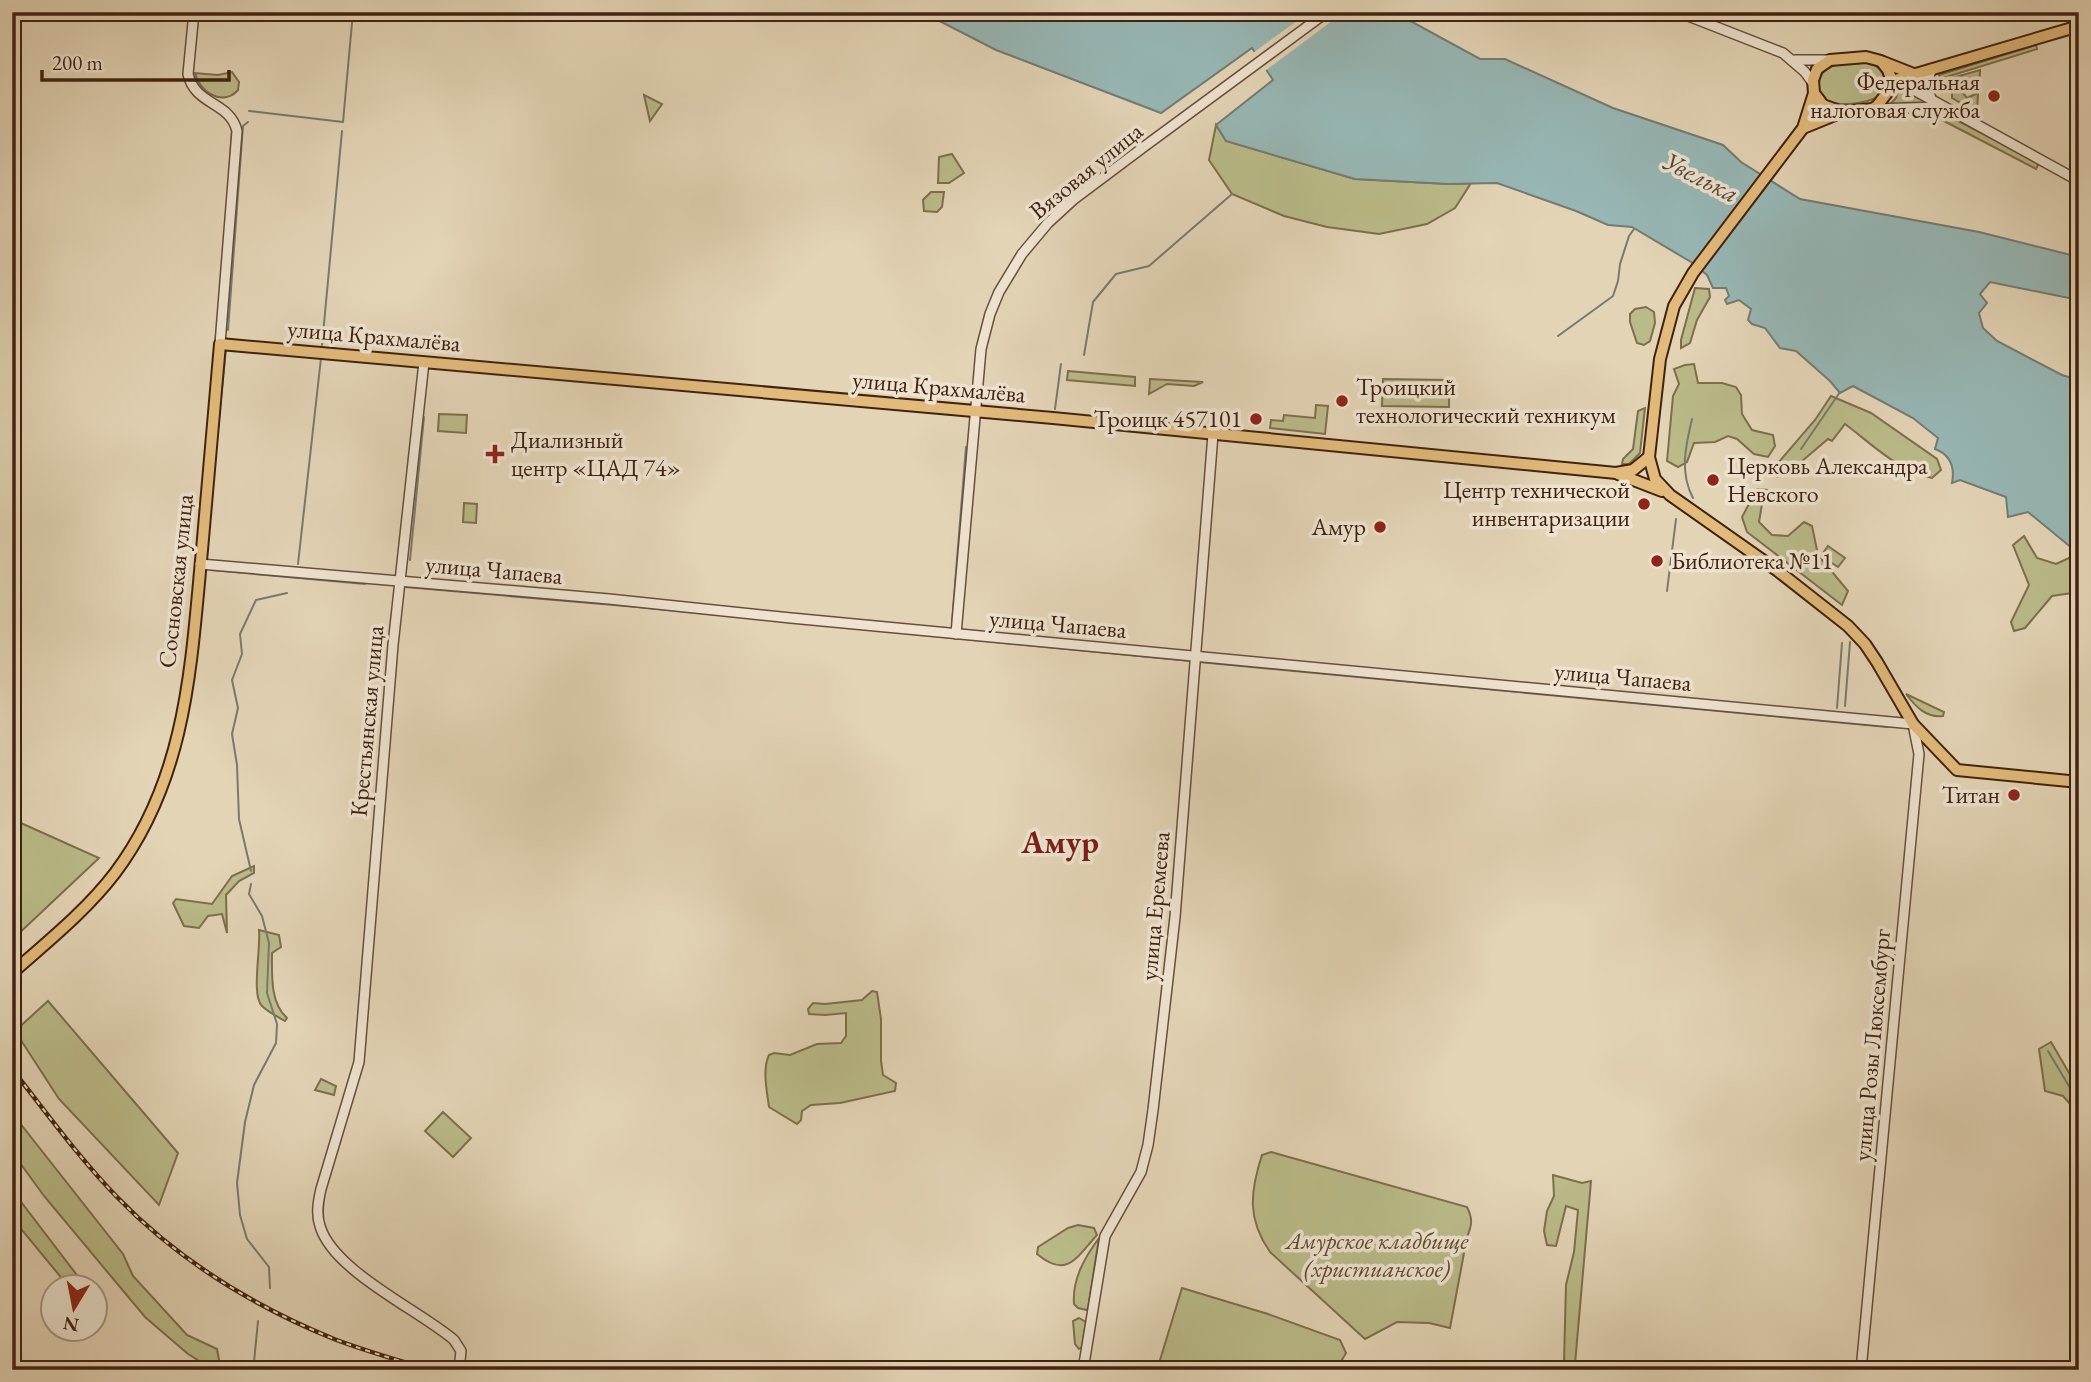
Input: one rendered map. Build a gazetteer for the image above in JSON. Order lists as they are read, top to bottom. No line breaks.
{"streets":{"main road":["улица Крахмалёва","Сосновская улица"],"street":["Вязовая улица","улица Чапаева","Крестьянская улица","улица Еремеева","улица Розы Люксембург"]},"crossings":[["Вязовая улица","улица Крахмалёва"],["Вязовая улица","улица Чапаева"],["улица Крахмалёва","Сосновская улица"],["улица Крахмалёва","Крестьянская улица"],["улица Крахмалёва","улица Еремеева"],["улица Чапаева","Сосновская улица"],["улица Чапаева","Крестьянская улица"],["улица Чапаева","улица Еремеева"],["улица Чапаева","улица Розы Люксембург"]],"districts":["Амур"],"water":["Увелька"],"parks":["Амурское кладбище (христианское)"],"places":{"other":["Федеральная налоговая служба","Троицкий технологический техникум","Троицк 457101","Церковь Александра Невского","Центр технической инвентаризации","Амур","Библиотека №11","Титан"],"health":["Диализный центр «ЦАД 74»"]},"scale_bar":"200 m","north":"bottom"}
